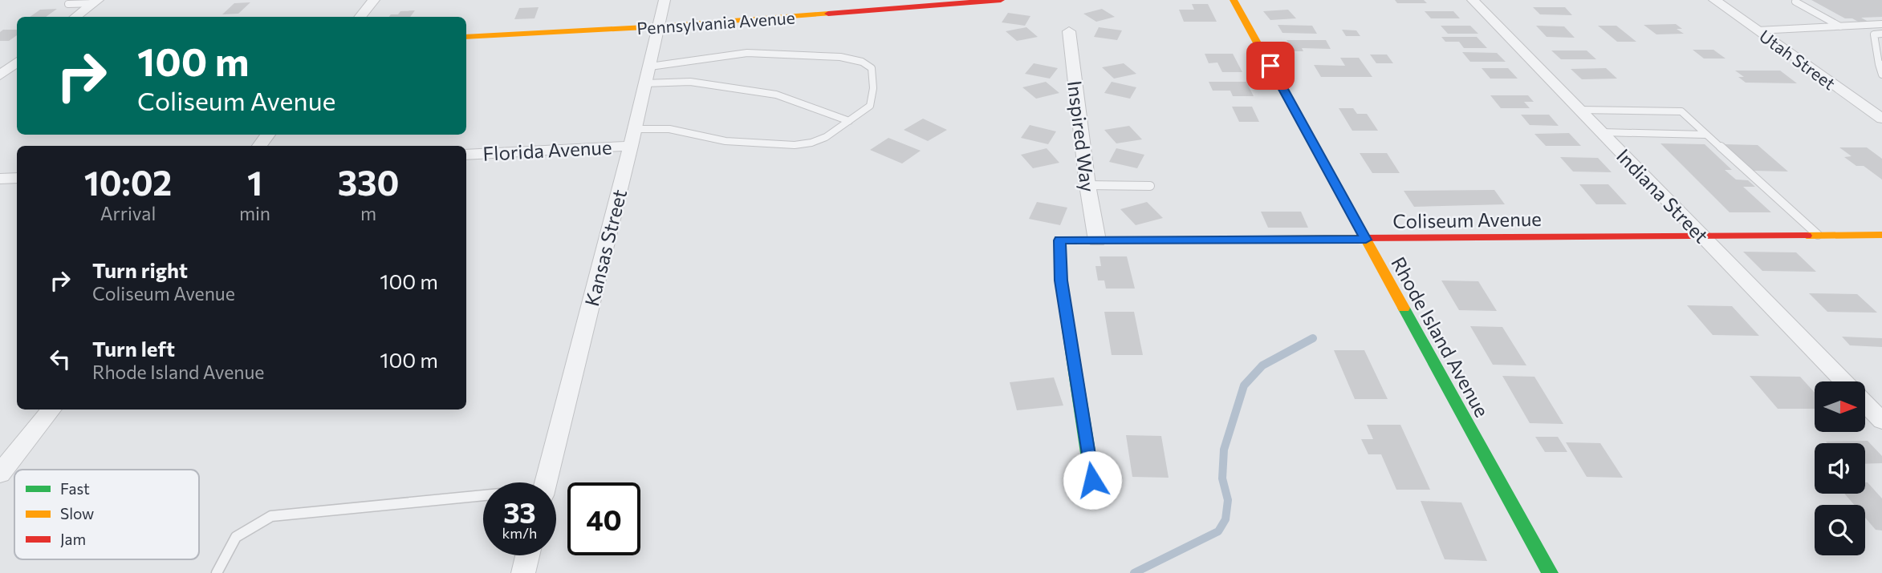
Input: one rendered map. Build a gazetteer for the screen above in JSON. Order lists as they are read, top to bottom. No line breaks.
{"streets":{"street":["Pennsylvania Avenue","Utah Street","Inspired Way","Florida Avenue","Indiana Street","Coliseum Avenue","Kansas Street","Rhode Island Avenue"]},"crossings":[["Pennsylvania Avenue","Kansas Street"],["Inspired Way","Coliseum Avenue"],["Florida Avenue","Kansas Street"],["Indiana Street","Coliseum Avenue"],["Coliseum Avenue","Rhode Island Avenue"]],"legend":["Fast","Slow","Jam"],"north":"right","page":{"turn":["100 m","Coliseum Avenue"],"eta":["10:02","Arrival","1","min","330","m"],"list":[{"name":"Turn right","note":"Coliseum Avenue","value":"100 m"},{"name":"Turn left","note":"Rhode Island Avenue","value":"100 m"}],"speed":"33 km/h","limit":"40"}}
